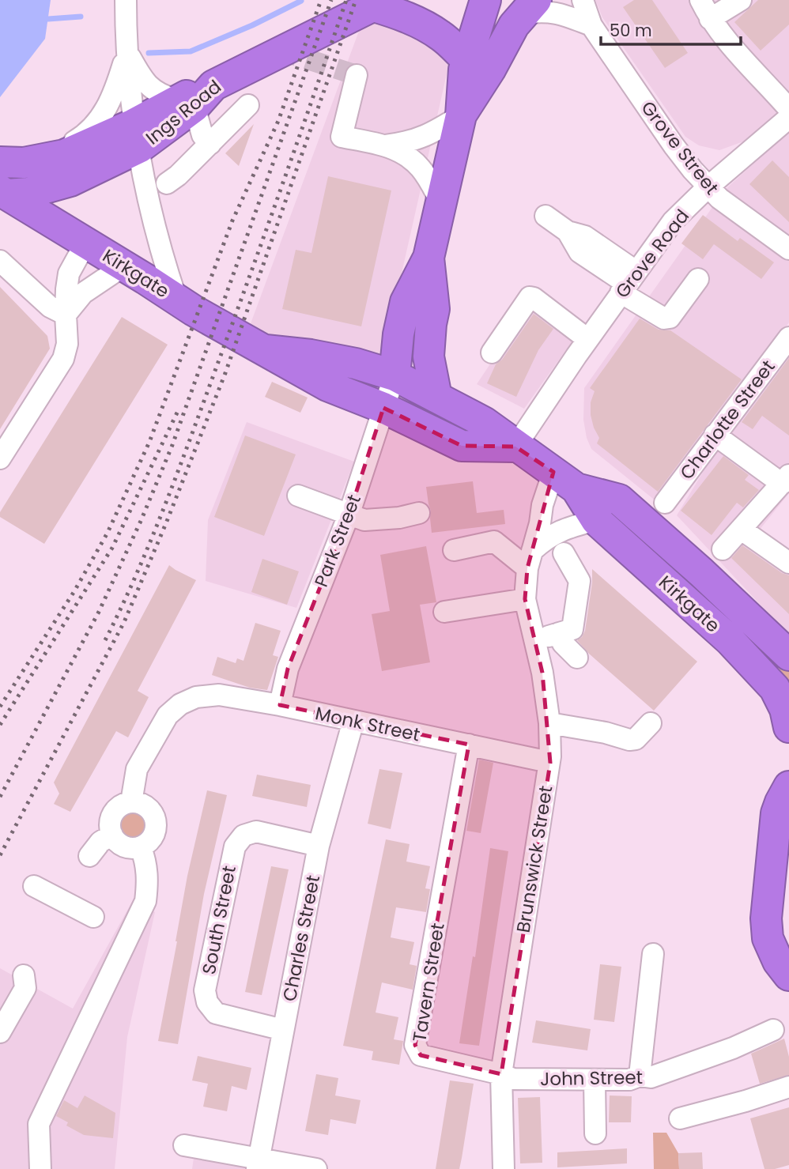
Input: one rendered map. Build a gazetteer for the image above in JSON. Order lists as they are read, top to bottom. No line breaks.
{"streets":{"highway":["Ings Road","Kirkgate"],"street":["Grove Street","Grove Road","Charlotte Street","Park Street","Monk Street","Brunswick Street","South Street","Charles Street","Tavern Street","John Street"]},"crossings":[["Ings Road","Kirkgate"],["Grove Street","Grove Road"],["Grove Road","Kirkgate"],["Kirkgate","Park Street"],["Kirkgate","Brunswick Street"],["Park Street","Monk Street"],["Monk Street","Charles Street"],["Monk Street","Tavern Street"],["Brunswick Street","Tavern Street"],["Brunswick Street","John Street"],["South Street","Charles Street"],["Tavern Street","John Street"]],"scale_bar":"50 m"}
